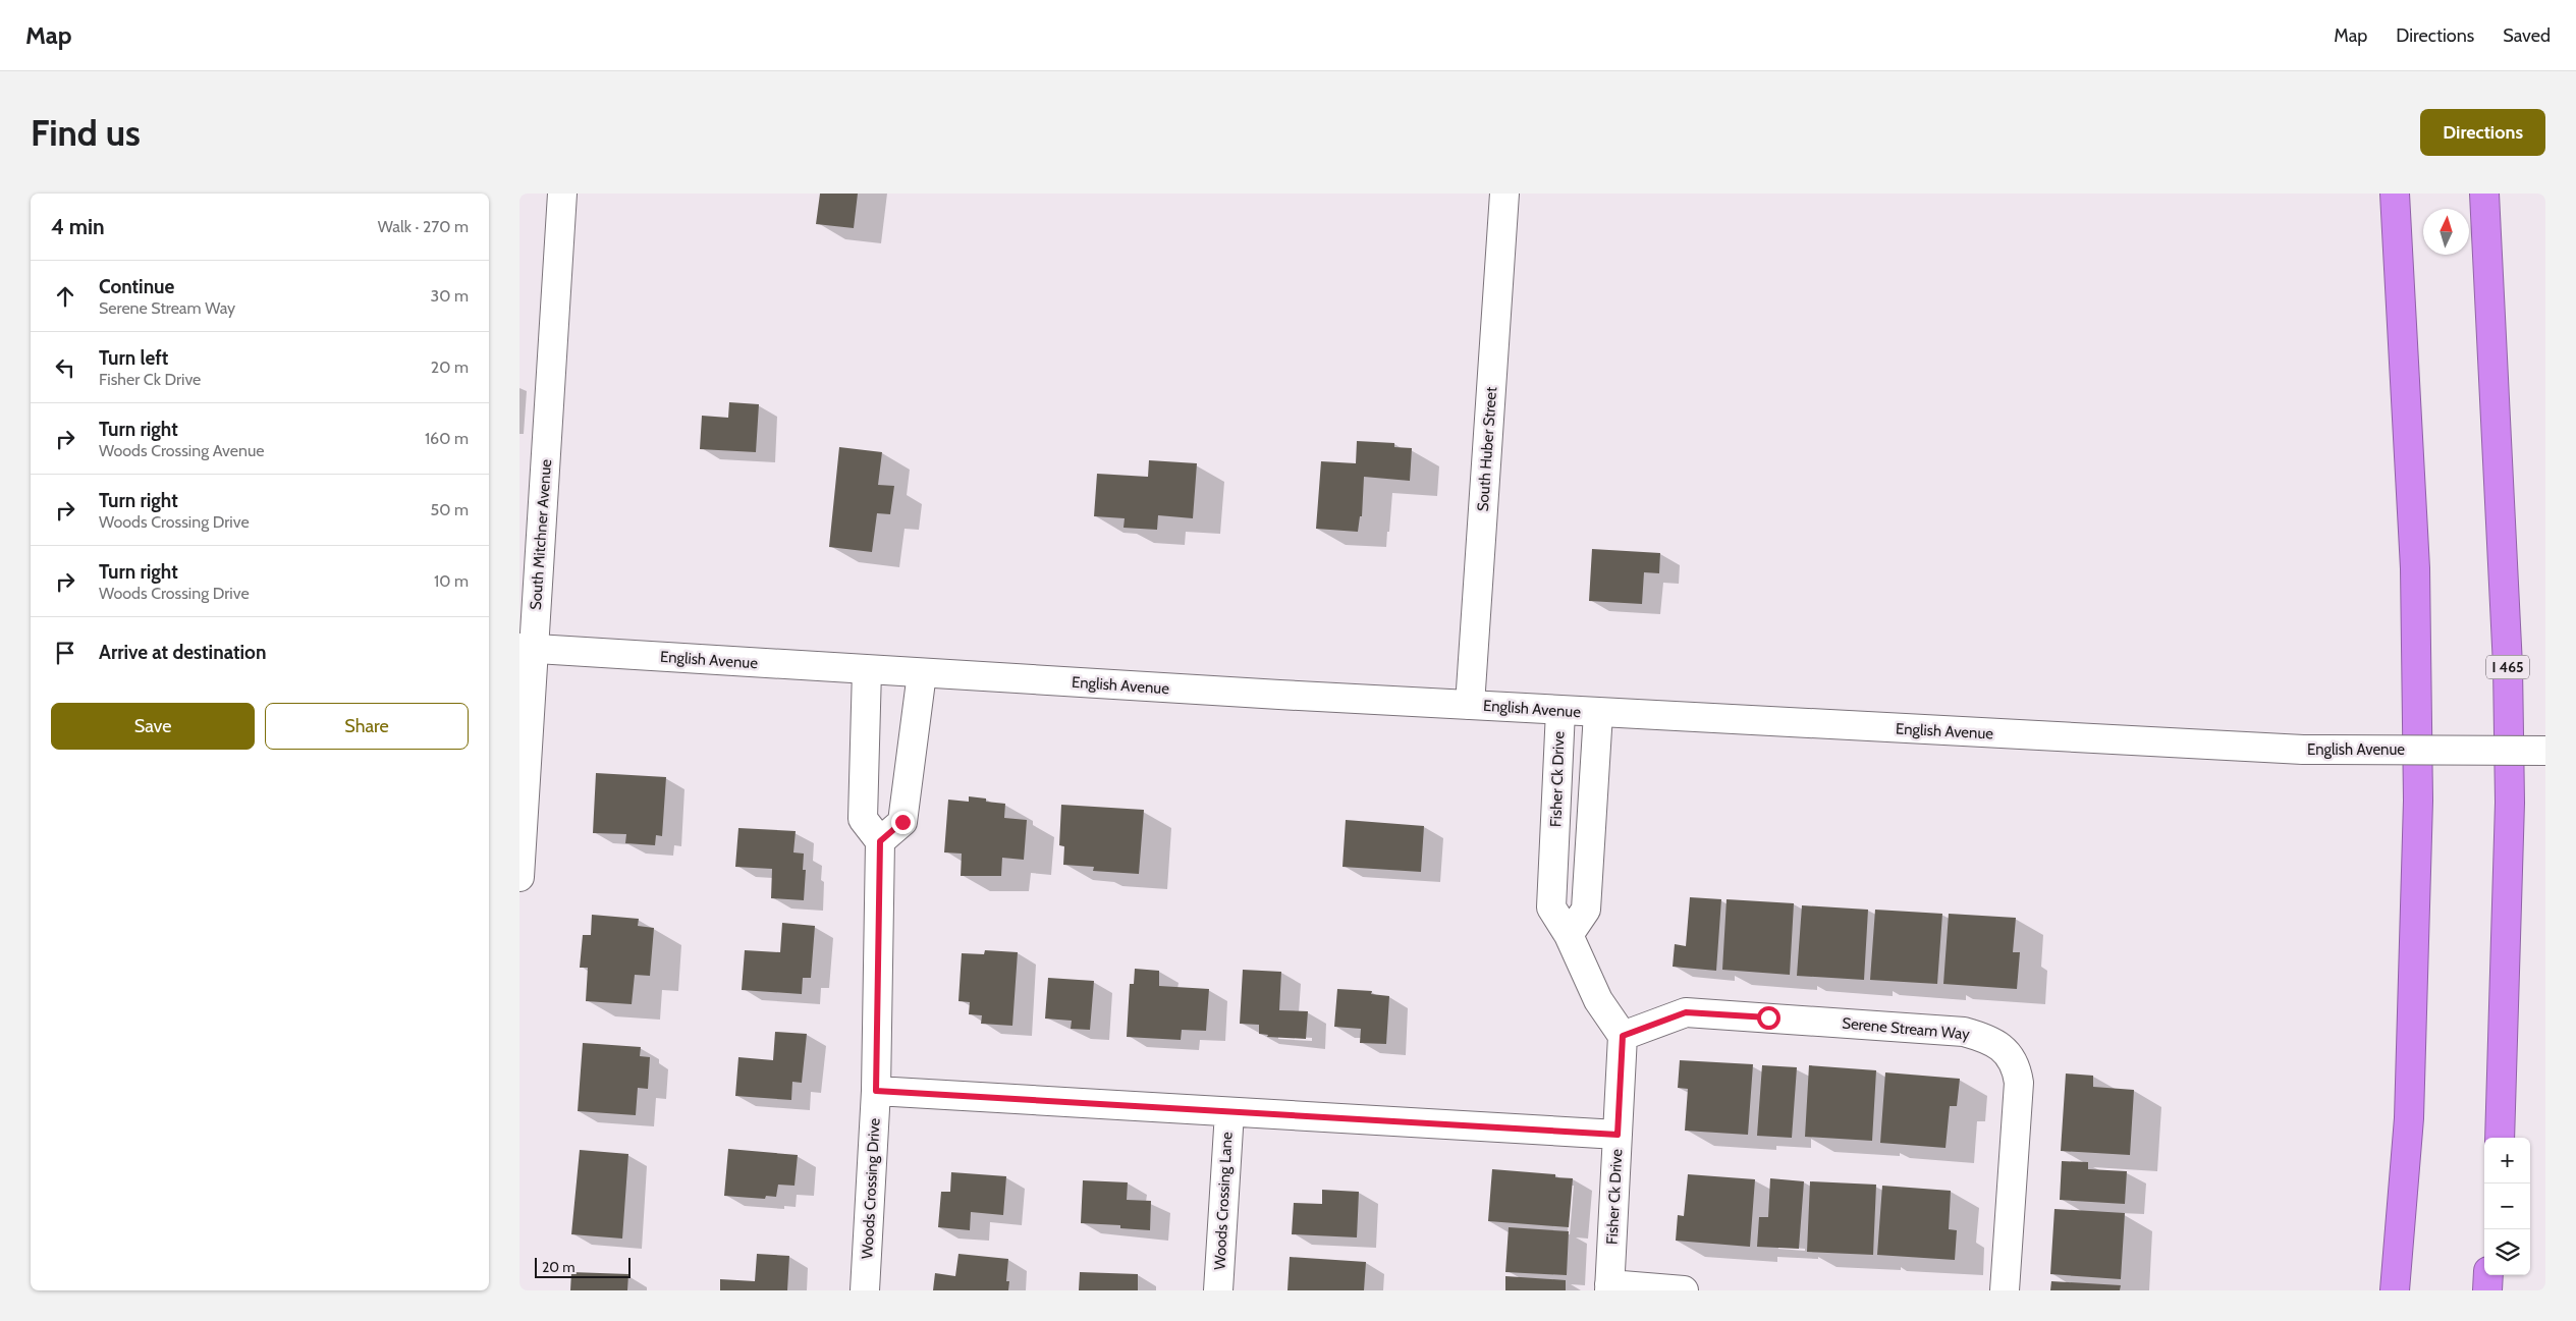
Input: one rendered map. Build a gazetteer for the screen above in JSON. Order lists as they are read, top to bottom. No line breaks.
{"streets":{"highway":["I 465"],"street":["South Huber Street","South Mitchner Avenue","English Avenue","Fisher Ck Drive","Serene Stream Way","Woods Crossing Drive","Woods Crossing Lane"]},"crossings":[["South Huber Street","English Avenue"],["South Mitchner Avenue","English Avenue"],["English Avenue","Fisher Ck Drive"],["Fisher Ck Drive","Serene Stream Way"]],"scale_bar":"20 m","north":"top","page":{"header":"Map","nav":["Map","Directions","Saved"],"buttons":["Directions",["Save","Share"]],"title":"Find us","heading":["4 min","Walk · 270 m"],"list":[["Continue","Serene Stream Way","30 m"],["Turn left","Fisher Ck Drive","20 m"],["Turn right","Woods Crossing Avenue","160 m"],["Turn right","Woods Crossing Drive","50 m"],["Turn right","Woods Crossing Drive","10 m"],"Arrive at destination"],"map_buttons":["+","−"],"scale":"20 m"}}
